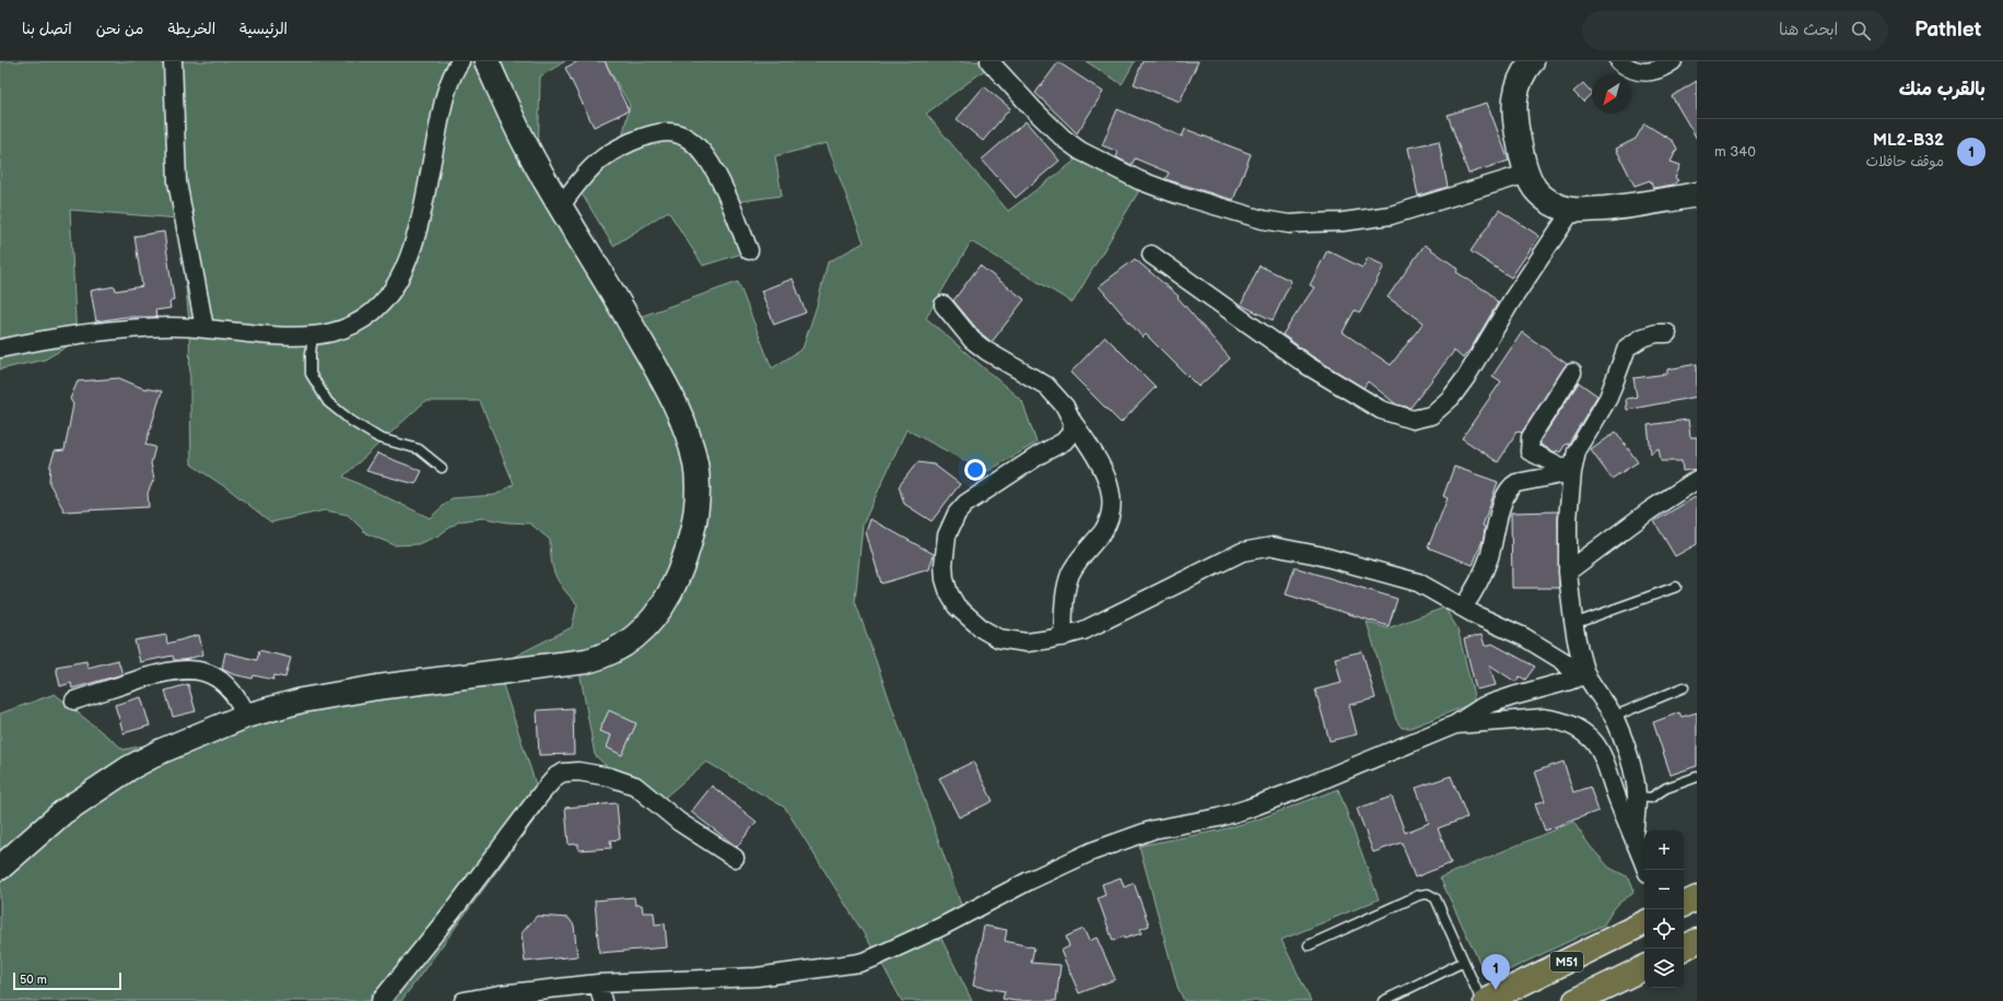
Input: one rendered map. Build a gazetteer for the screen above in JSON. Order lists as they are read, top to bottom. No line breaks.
{"streets":{"highway":["M51"]},"scale_bar":"50 m","north":"bottom left","page":{"header":"Pathlet","search":"ابحث هنا","nav":["الرئيسية","الخريطة","من نحن","اتصل بنا"],"heading":"بالقرب منك","list":[{"mark":"1","name":"ML2-B32","note":"موقف حافلات","value":"340 m"}],"map_buttons":["+","−"],"pins":"1","scale":"50 m"}}
